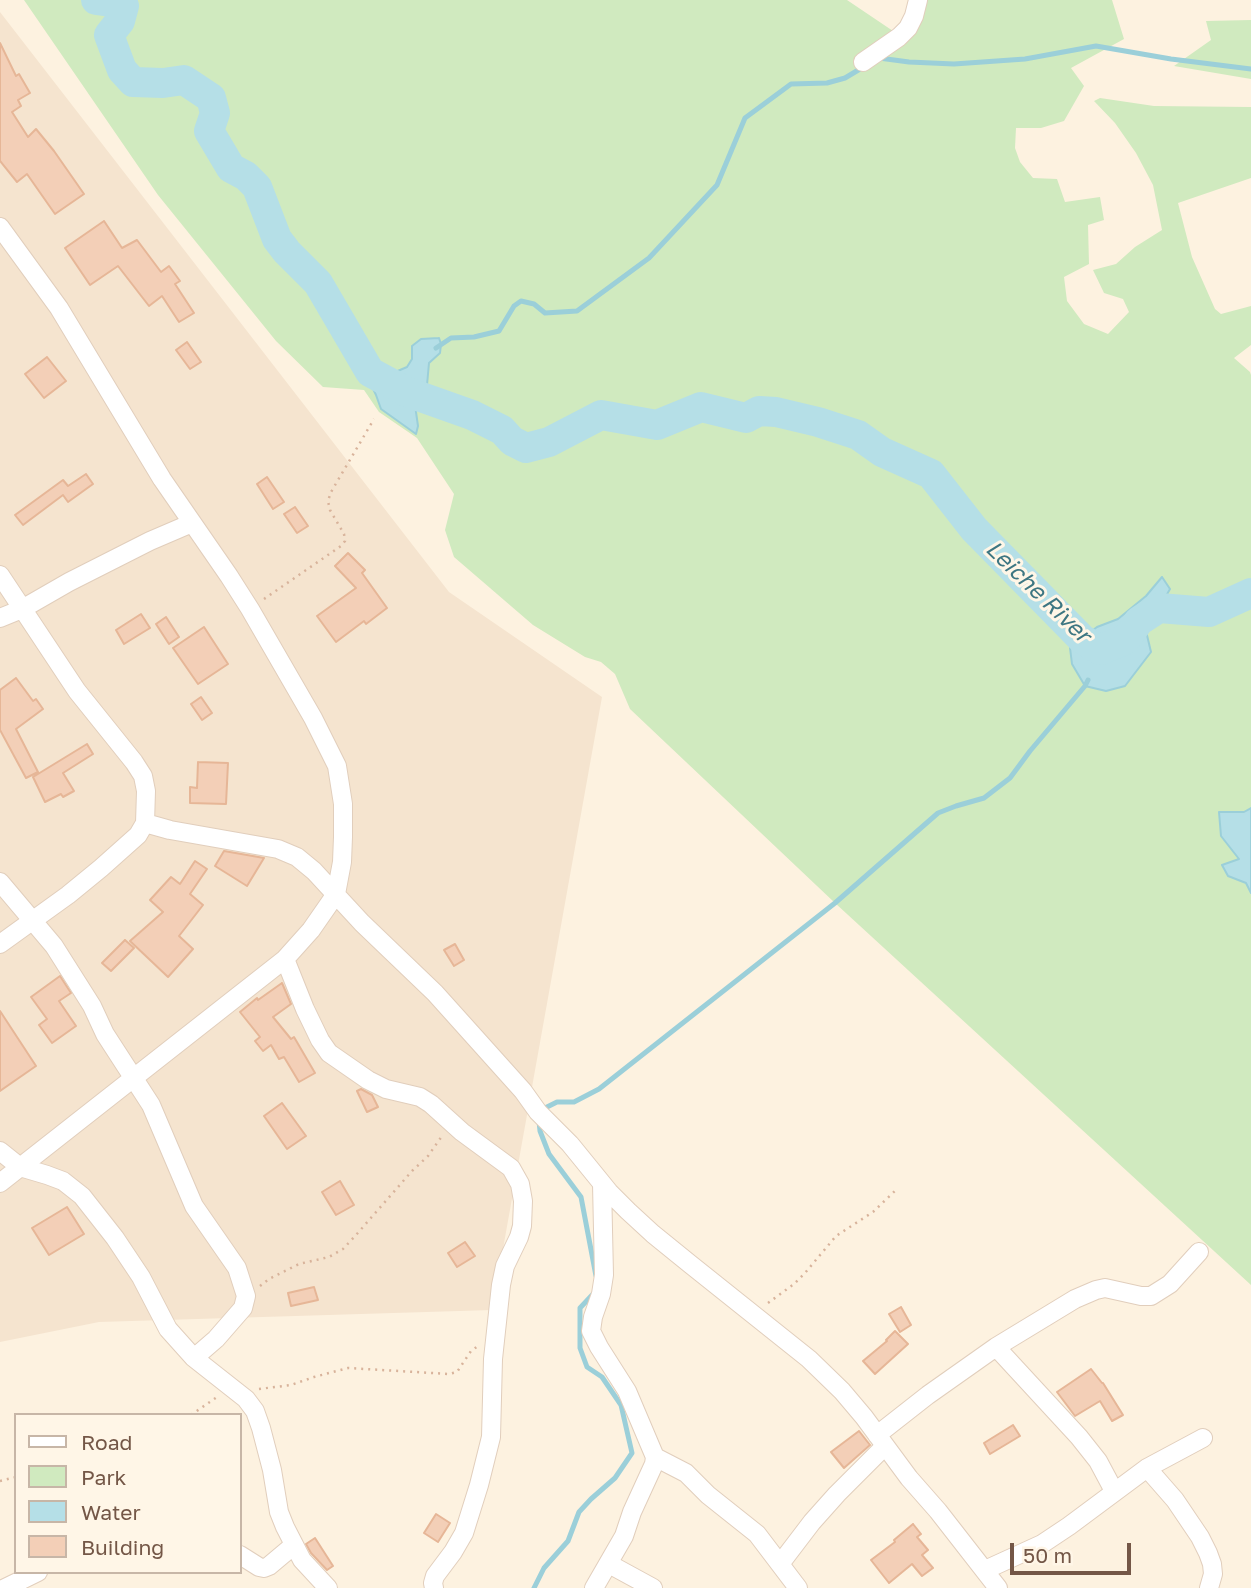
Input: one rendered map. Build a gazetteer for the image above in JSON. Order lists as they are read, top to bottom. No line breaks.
{"water":["Leiche River"],"legend":["Road","Park","Water","Building"],"scale_bar":"50 m"}
